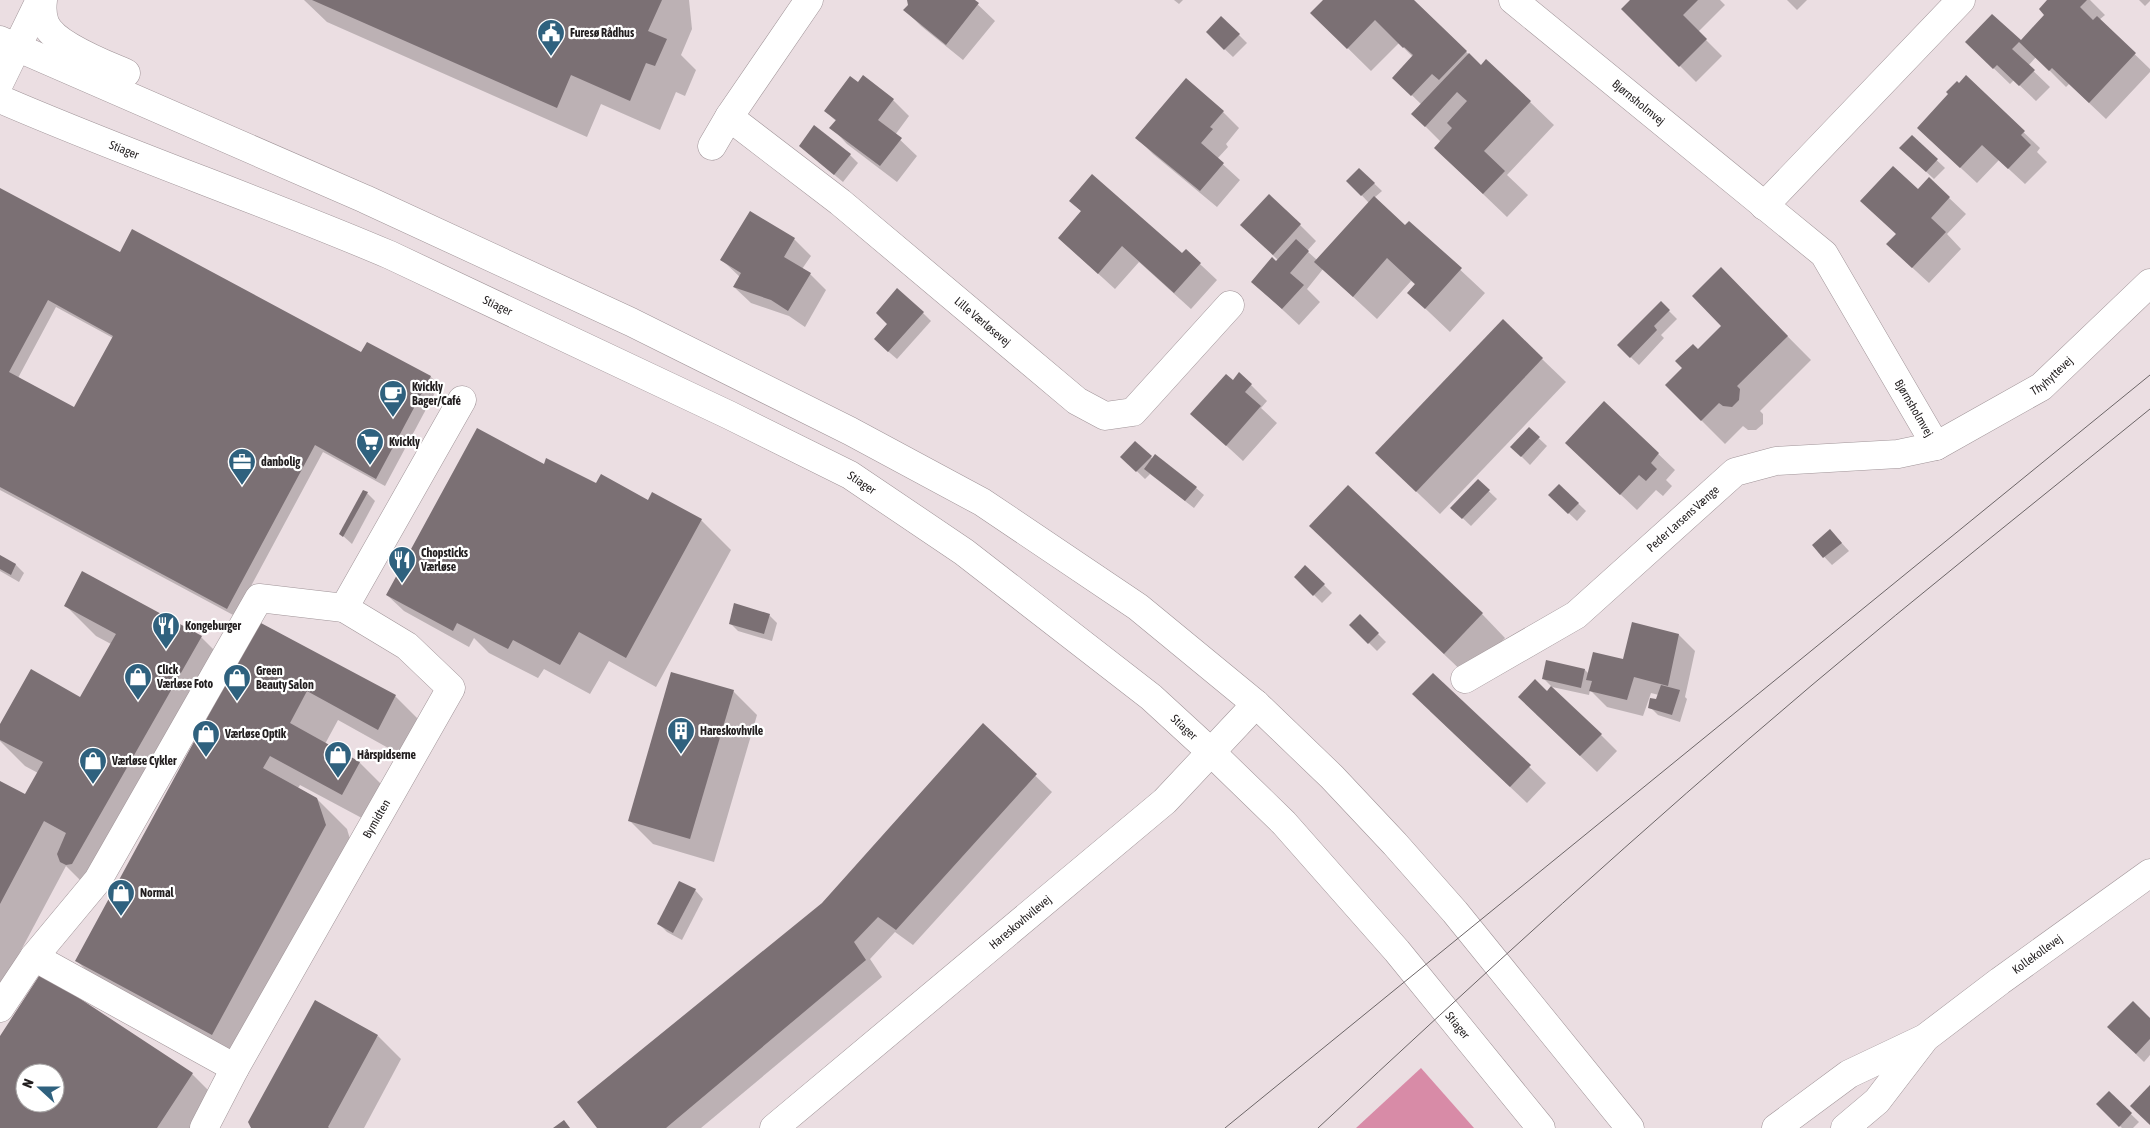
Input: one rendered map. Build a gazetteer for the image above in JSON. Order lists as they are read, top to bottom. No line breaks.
{"streets":{"street":["Bjørnsholmvej","Stiager","Lille Værløsevej","Thyhyttevej","Peder Larsens Vænge","Bymidten","Hareskovhvilevej","Kollekollevej"]},"crossings":[["Bjørnsholmvej","Thyhyttevej"],["Bjørnsholmvej","Peder Larsens Vænge"],["Stiager","Hareskovhvilevej"],["Thyhyttevej","Peder Larsens Vænge"]],"places":{"public building":["Furesø Rådhus"],"cafe":["Kvickly Bager/Café"],"supermarket":["Kvickly"],"office":["danbolig"],"restaurant":["Chopsticks Værløse","Kongeburger"],"shop":["Click Værløse Foto","Green Beauty Salon","Værløse Optik","Hårspidserne","Værløse Cykler","Normal"],"building":["Hareskovhvile"]},"north":"left"}
